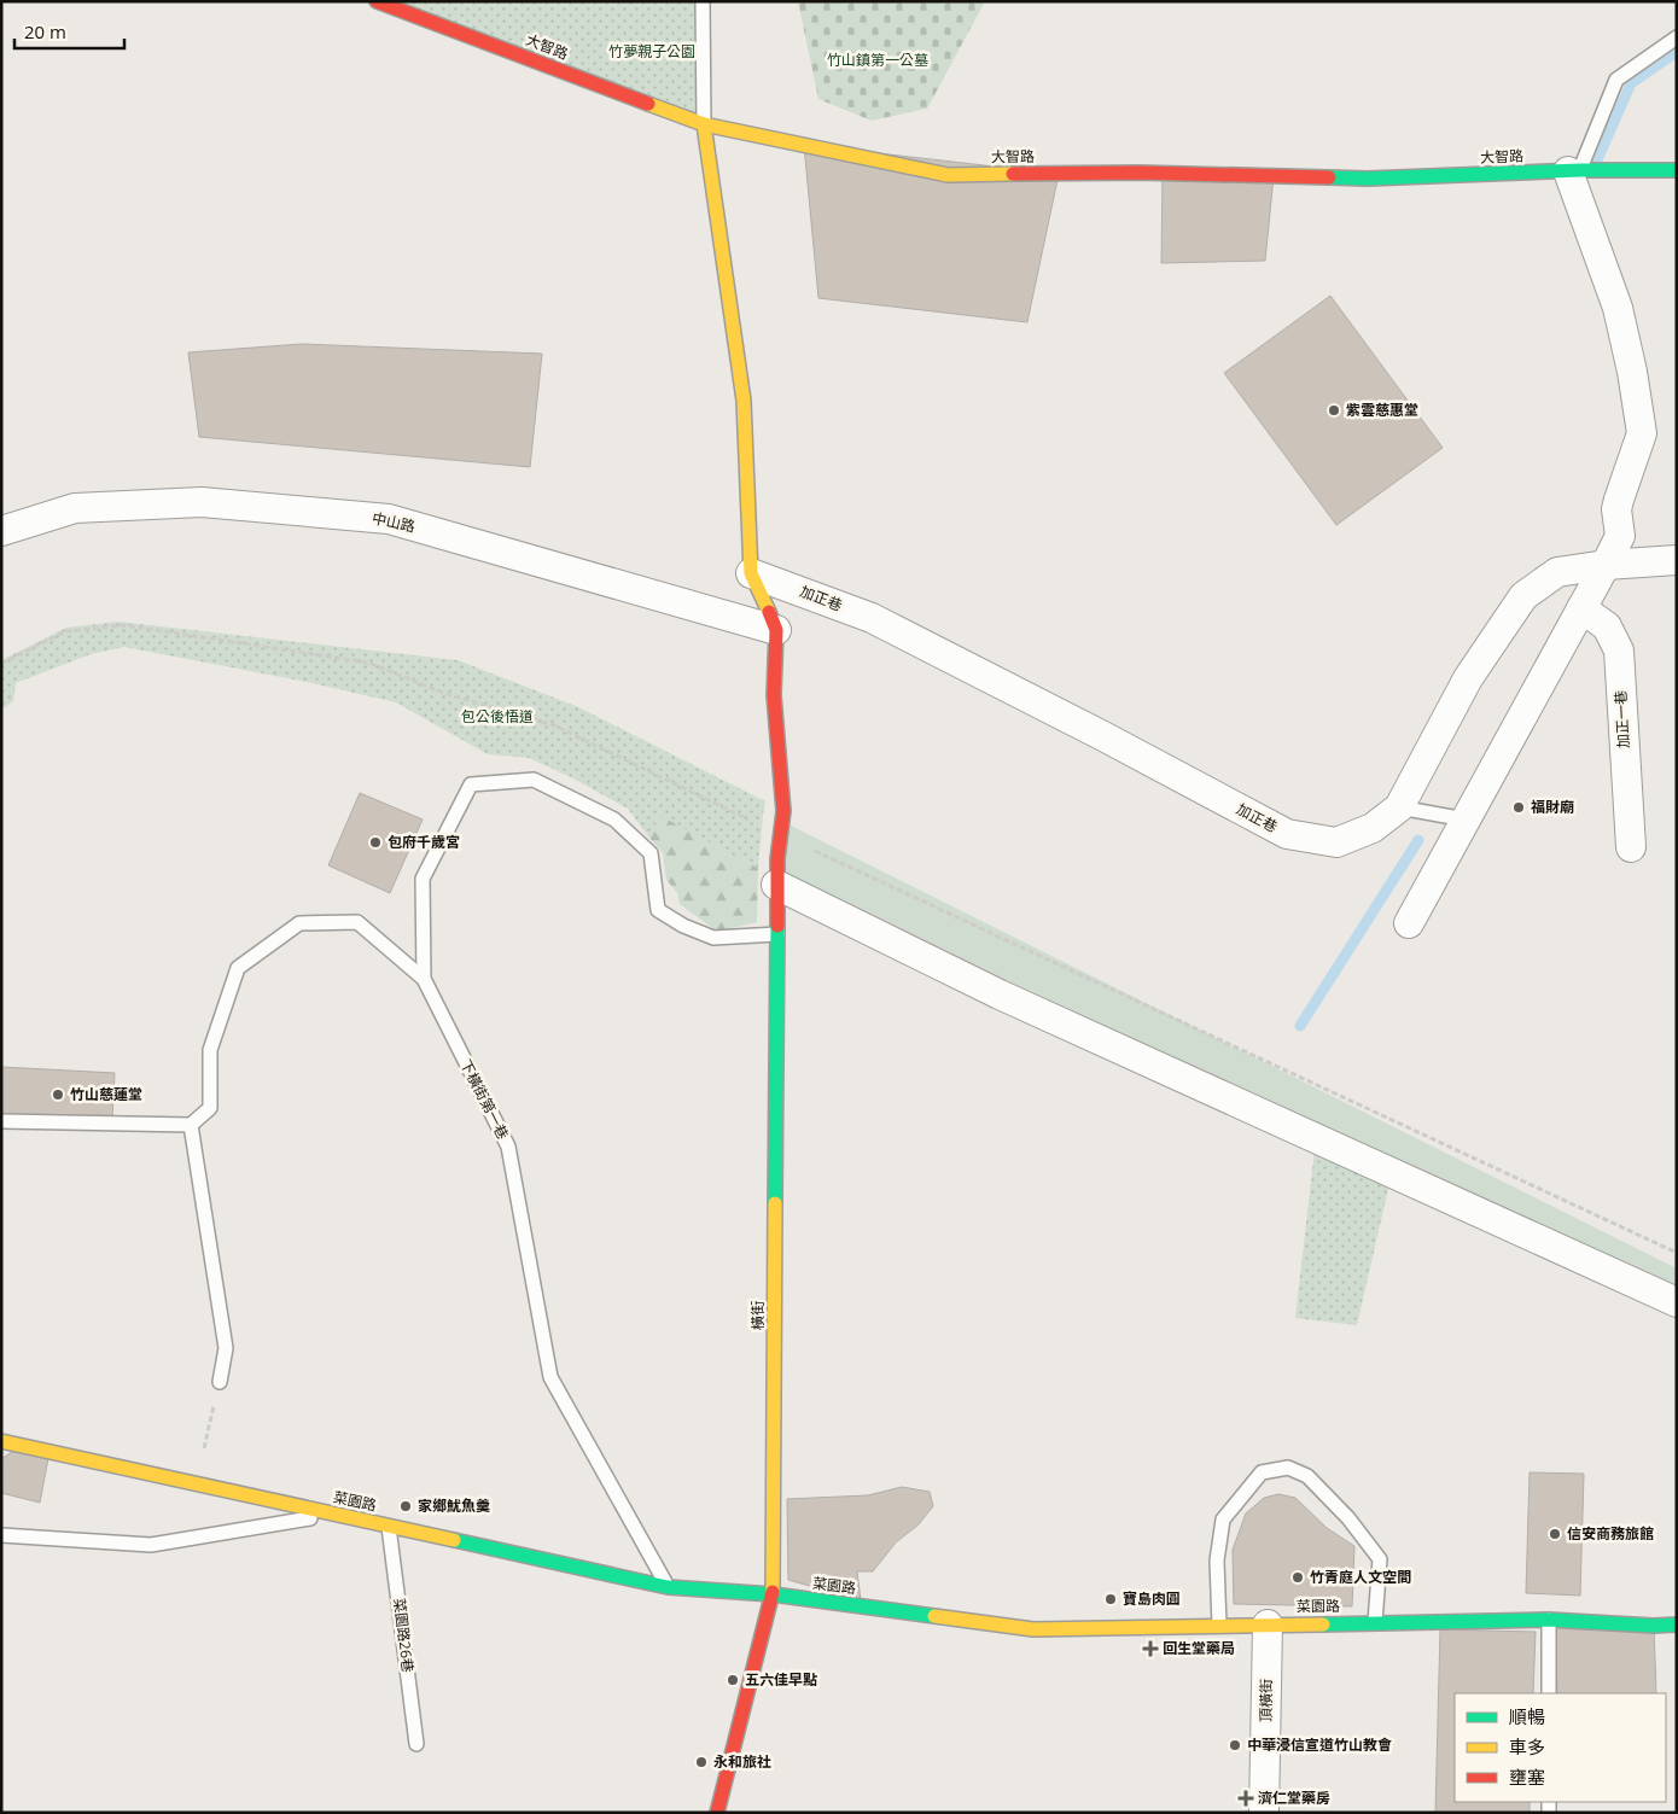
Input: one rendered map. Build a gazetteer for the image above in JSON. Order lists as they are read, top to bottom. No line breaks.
{"streets":{"street":["大智路","中山路","加正巷","加正一巷","橫街","菜園路","頂橫街"],"lane":["下橫街第一巷","菜園路26巷"]},"crossings":[["中山路","橫街"],["下橫街第一巷","菜園路"],["橫街","菜園路"],["菜園路","菜園路26巷"],["菜園路","頂橫街"]],"parks":["竹夢親子公園","竹山鎮第一公墓","包公後悟道"],"places":{"other":["紫雲慈惠堂","福財廟","包府千歲宮","竹山慈蓮堂","家鄉魷魚羹","信安商務旅館","竹青庭人文空間","寶島肉圓","五六佳早點","中華浸信宣道竹山教會","永和旅社"],"health":["回生堂藥局","濟仁堂藥房"]},"legend":["順暢","車多","壅塞"],"scale_bar":"20 m"}
